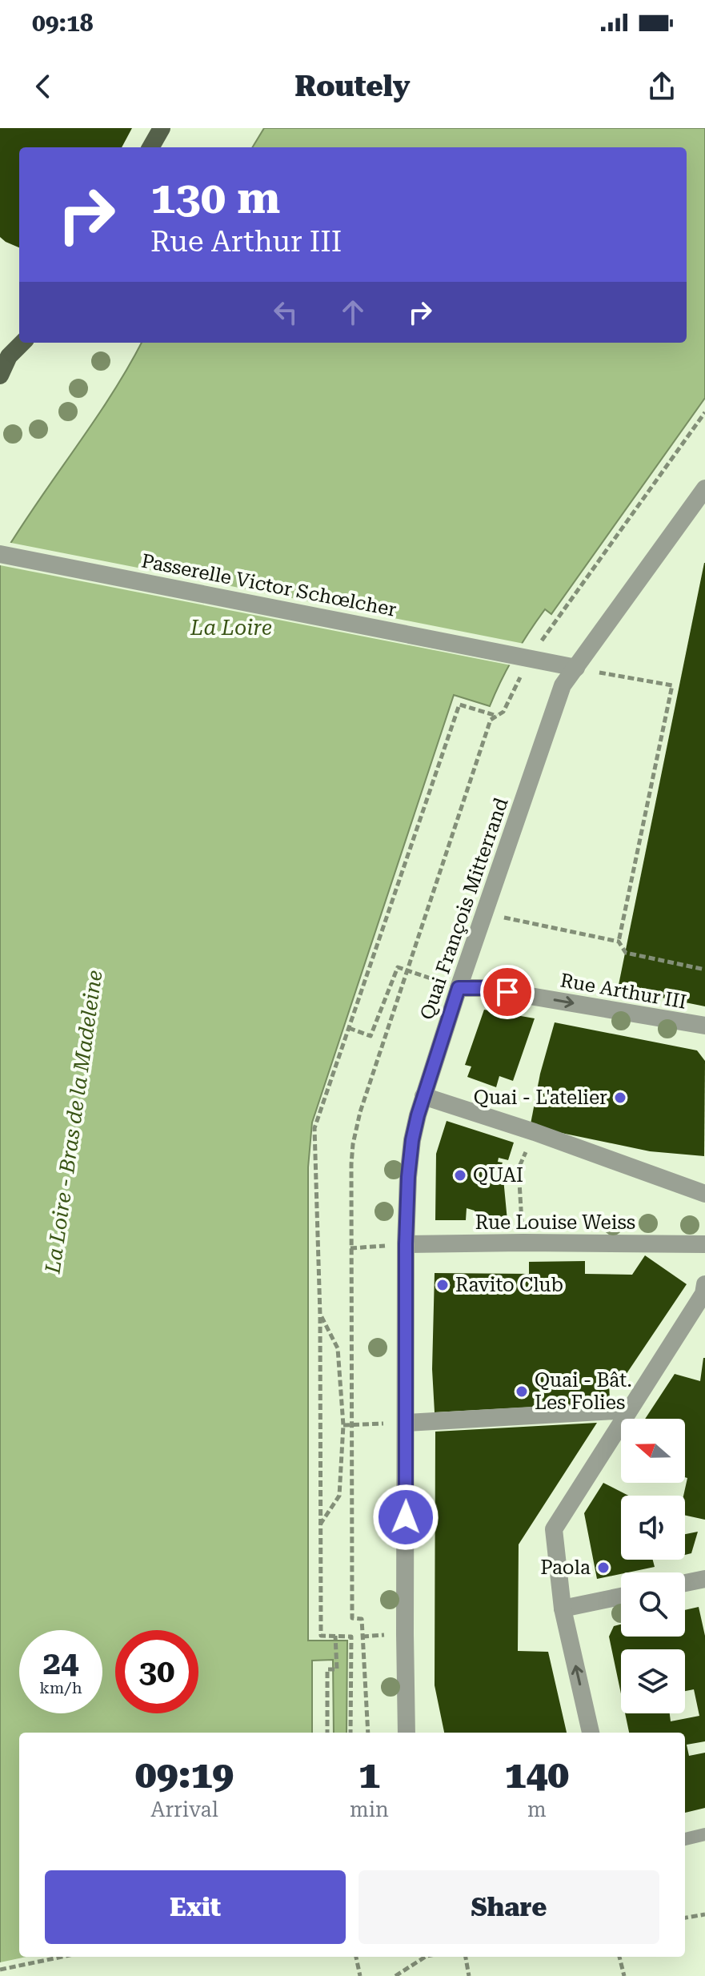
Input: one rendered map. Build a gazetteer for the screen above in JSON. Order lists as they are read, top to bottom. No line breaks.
{"streets":{"street":["Passerelle Victor Schœlcher","Quai François Mitterrand","Rue Arthur III","Rue Louise Weiss"]},"crossings":[["Passerelle Victor Schœlcher","Quai François Mitterrand"],["Quai François Mitterrand","Rue Arthur III"],["Quai François Mitterrand","Rue Louise Weiss"]],"water":["La Loire","La Loire - Bras de la Madeleine"],"places":["Quai - L'atelier","QUAI","Ravito Club","Quai - Bât. Les Folies","Paola"],"north":"left","page":{"status":"09:18","header":"Routely","turn":["130 m","Rue Arthur III"],"speed":"24 km/h","limit":"30","eta":["09:19","Arrival","1","min","140","m"],"buttons":["Exit","Share"]}}
